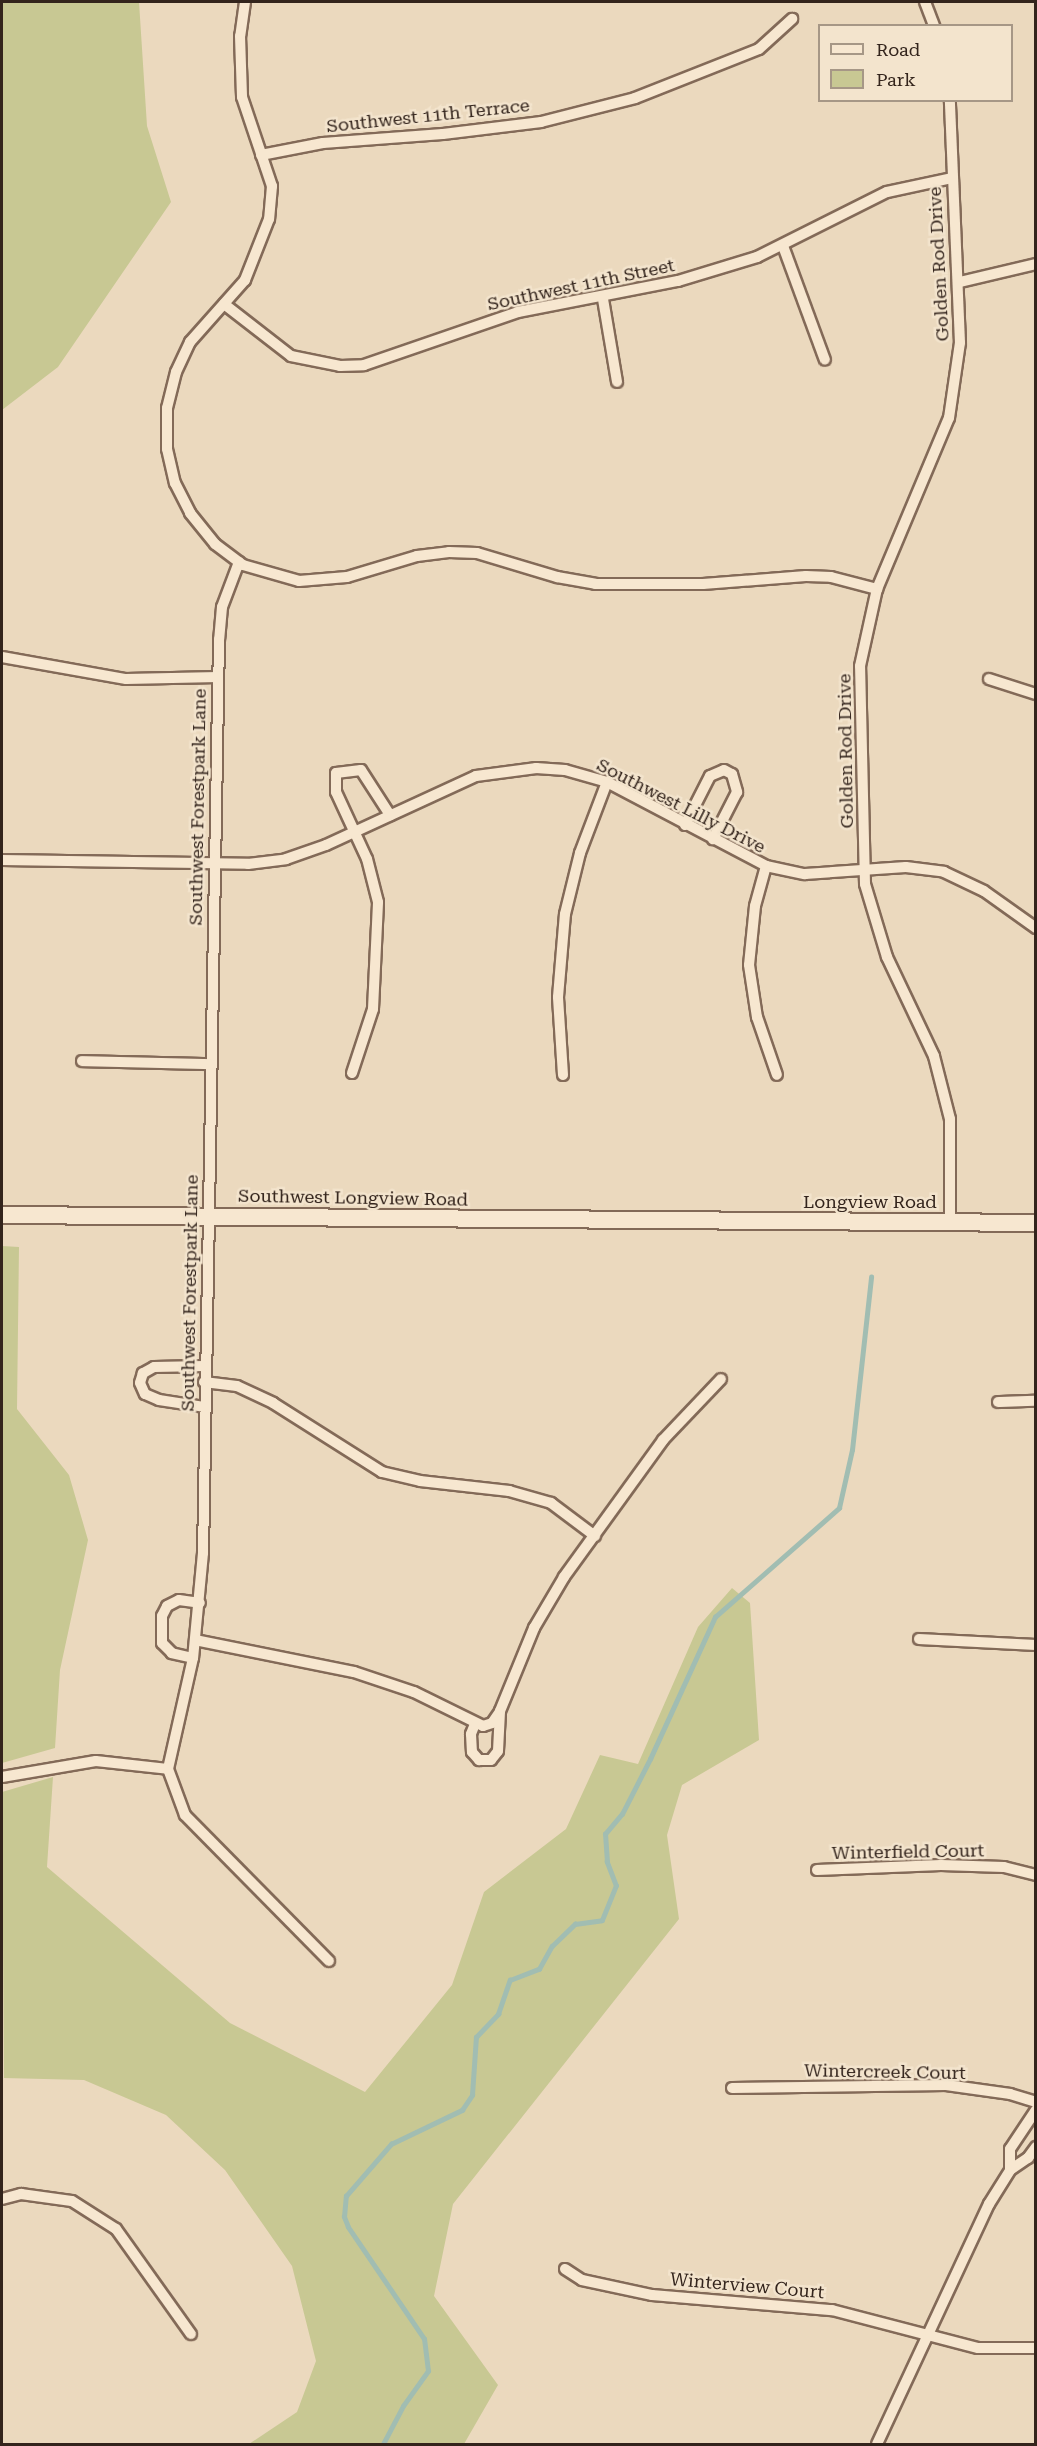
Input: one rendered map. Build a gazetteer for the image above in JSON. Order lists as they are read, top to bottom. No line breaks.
{"streets":{"street":["Southwest 11th Terrace","Golden Rod Drive","Southwest 11th Street","Southwest Lilly Drive","Southwest Forestpark Lane","Southwest Longview Road","Longview Road","Winterfield Court","Wintercreek Court","Winterview Court"]},"crossings":[["Golden Rod Drive","Southwest 11th Street"],["Golden Rod Drive","Southwest Lilly Drive"],["Golden Rod Drive","Longview Road"],["Southwest Lilly Drive","Southwest Forestpark Lane"],["Southwest Forestpark Lane","Southwest Longview Road"],["Southwest Longview Road","Longview Road"]],"legend":["Road","Park"]}
